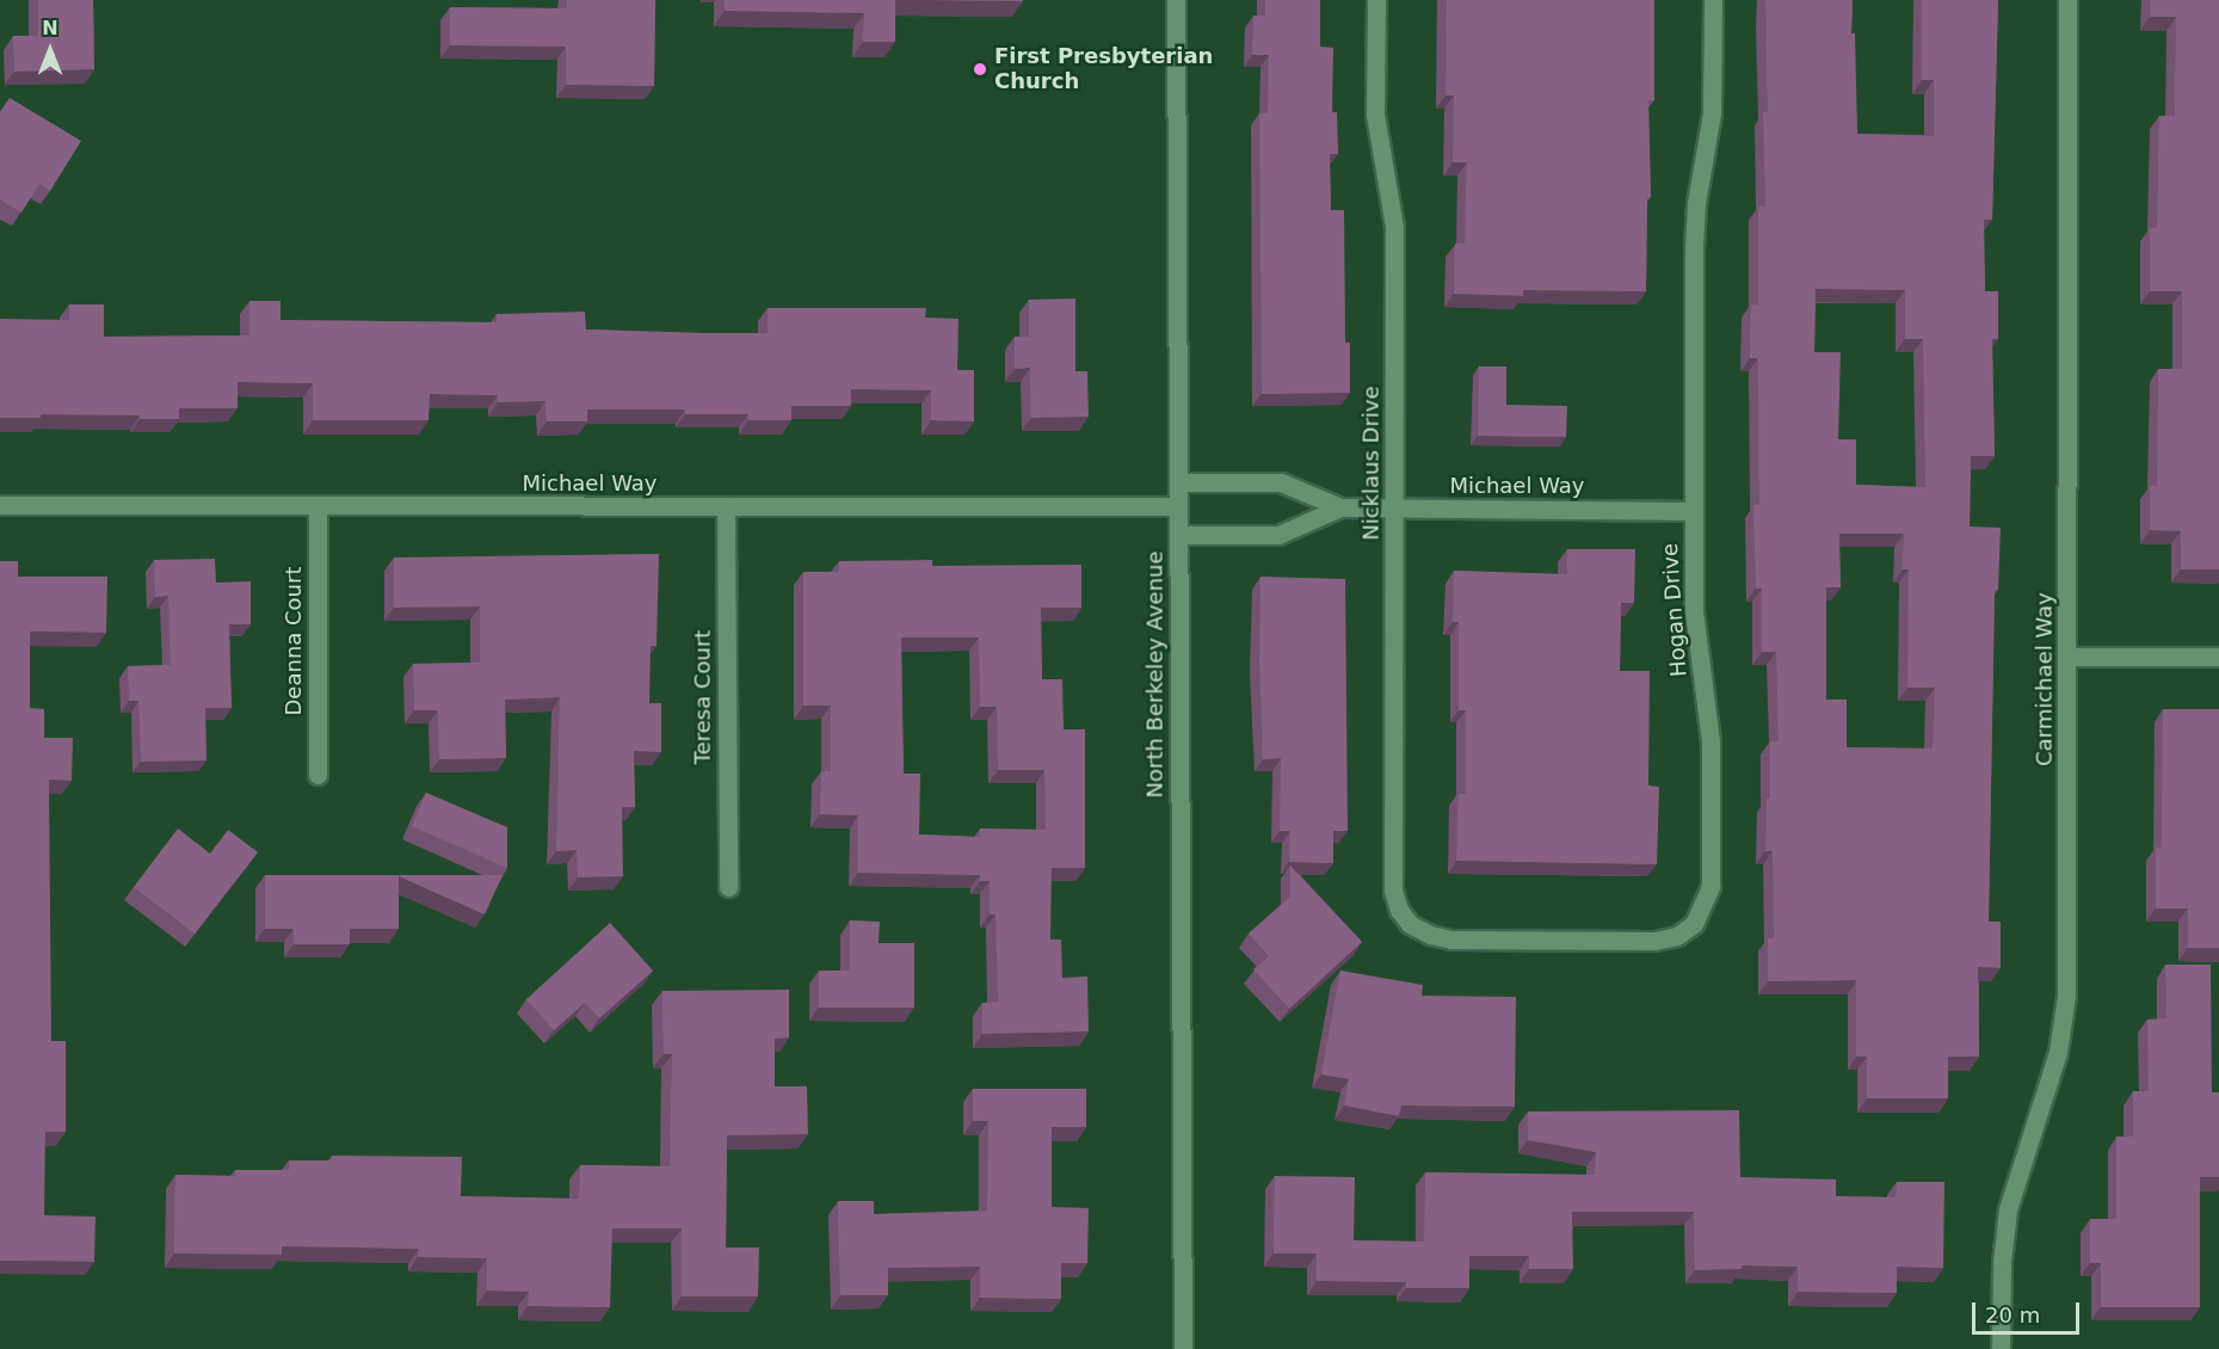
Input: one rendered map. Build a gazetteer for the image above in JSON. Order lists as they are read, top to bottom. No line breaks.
{"streets":{"street":["Nicklaus Drive","Michael Way","Hogan Drive","Deanna Court","North Berkeley Avenue","Carmichael Way","Teresa Court"]},"crossings":[["Nicklaus Drive","Michael Way"],["Nicklaus Drive","Hogan Drive"],["Michael Way","Hogan Drive"],["Michael Way","Deanna Court"],["Michael Way","North Berkeley Avenue"],["Michael Way","Teresa Court"]],"places":["First Presbyterian Church"],"scale_bar":"20 m","north":"top"}
